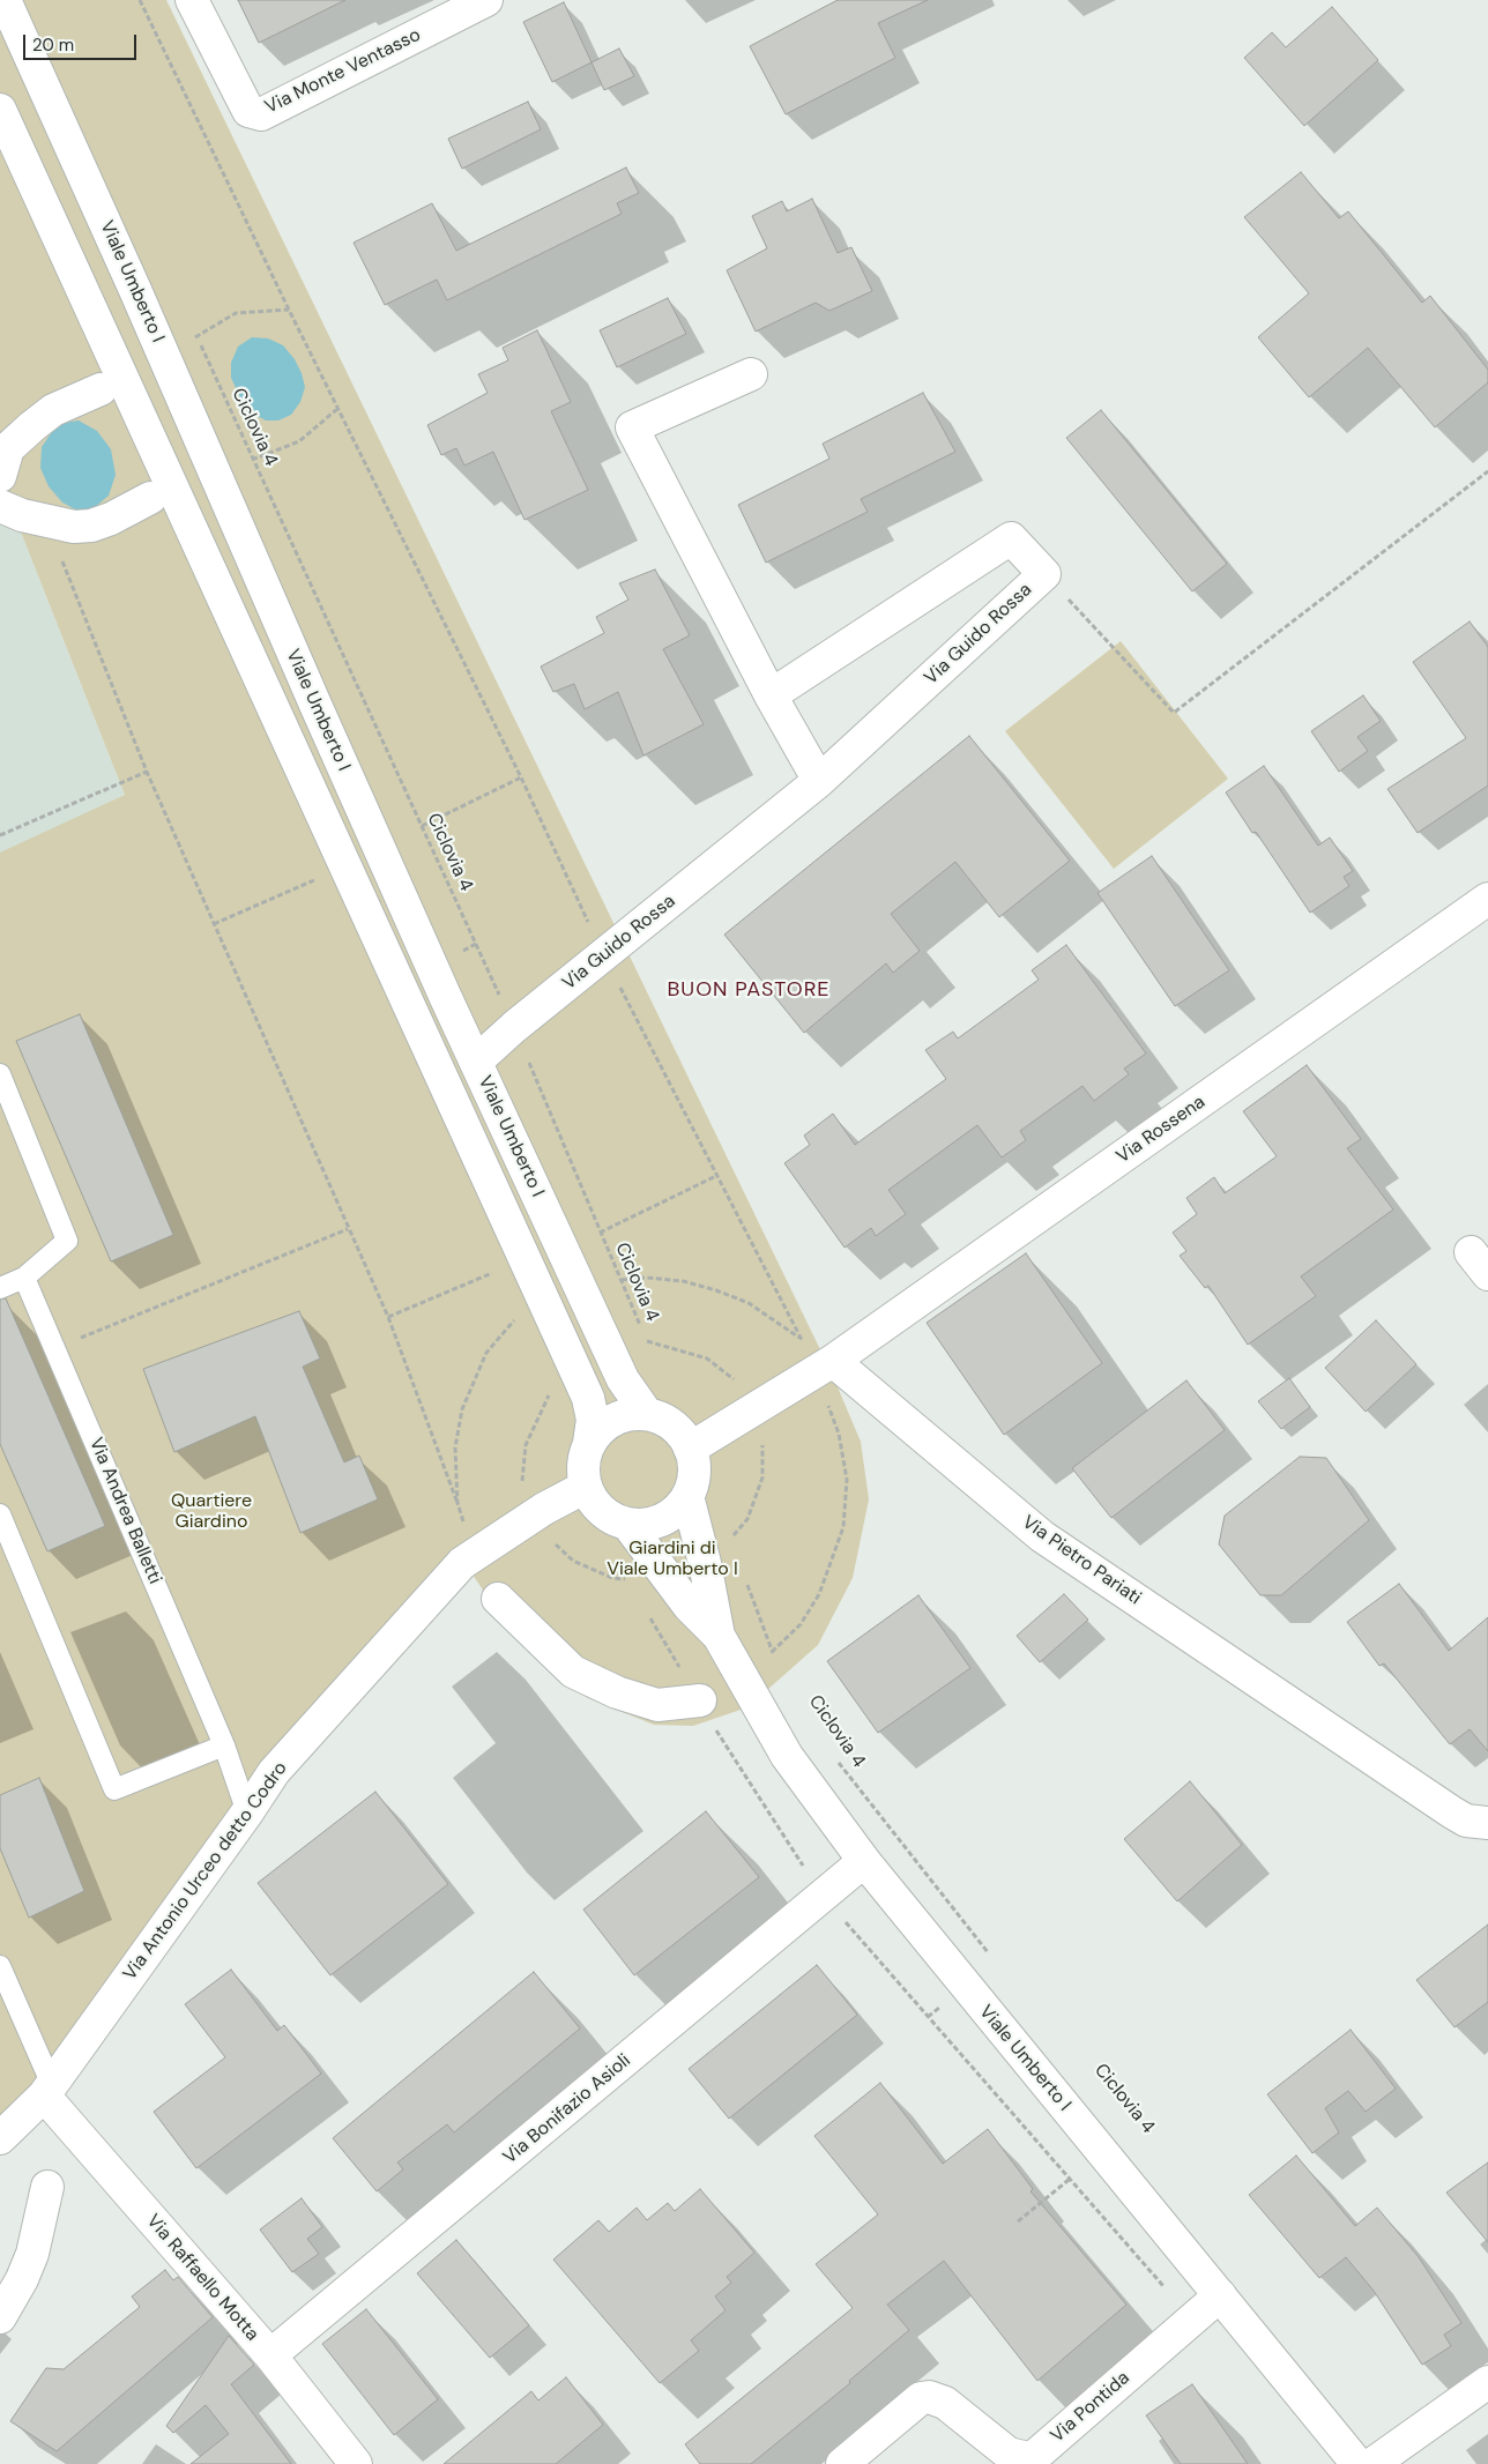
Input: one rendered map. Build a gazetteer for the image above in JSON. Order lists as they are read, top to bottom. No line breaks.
{"streets":{"street":["Via Monte Ventasso","Viale Umberto I","Via Guido Rossa","Via Rossena","Via Pietro Pariati","Via Antonio Urceo detto Codro","Via Bonifazio Asioli","Via Raffaello Motta","Via Pontida"],"lane":["Via Andrea Balletti"],"path":["Ciclovia 4"]},"crossings":[["Viale Umberto I","Via Guido Rossa"],["Viale Umberto I","Via Antonio Urceo detto Codro"],["Viale Umberto I","Via Bonifazio Asioli"],["Viale Umberto I","Via Pontida"],["Ciclovia 4","Via Guido Rossa"],["Via Rossena","Via Pietro Pariati"],["Via Andrea Balletti","Via Antonio Urceo detto Codro"],["Via Antonio Urceo detto Codro","Via Raffaello Motta"],["Via Bonifazio Asioli","Via Raffaello Motta"]],"districts":["BUON PASTORE"],"parks":["Quartiere Giardino","Giardini di Viale Umberto I"],"scale_bar":"20 m"}
